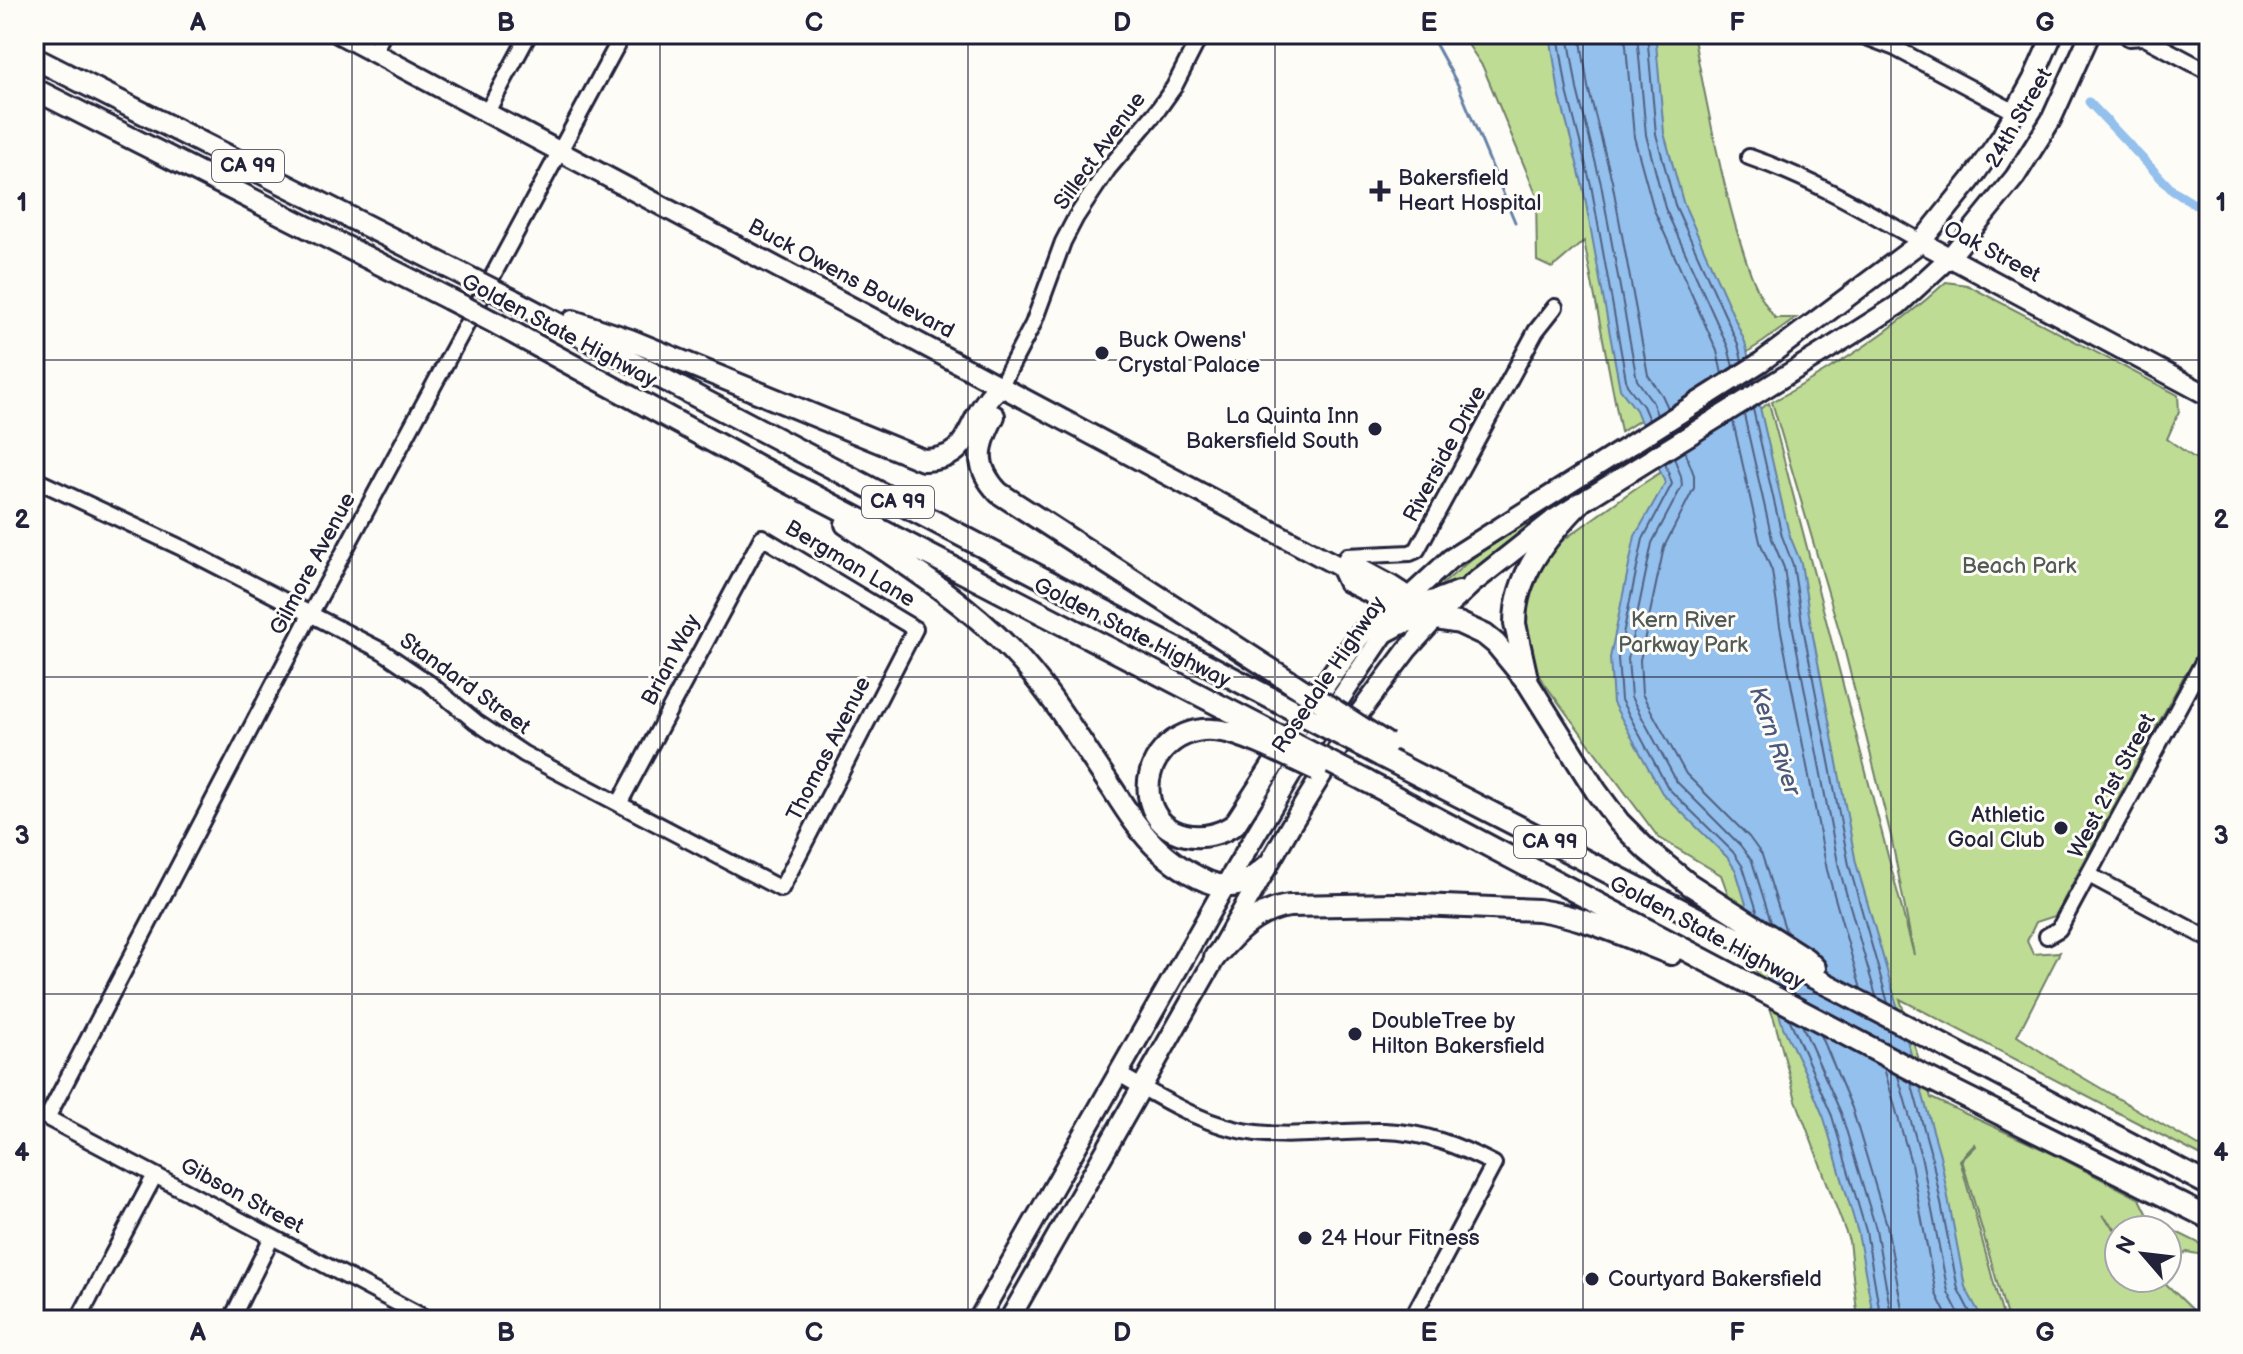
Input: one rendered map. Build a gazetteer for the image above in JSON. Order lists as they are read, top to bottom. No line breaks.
{"streets":{"highway":["CA 99","Golden State Highway"],"main road":["24th Street","Oak Street","Buck Owens Boulevard","Rosedale Highway"],"street":["Sillect Avenue","Riverside Drive","Gilmore Avenue","Bergman Lane","Brian Way","Standard Street","Thomas Avenue","West 21st Street","Gibson Street"]},"crossings":[["24th Street","Oak Street"],["24th Street","Rosedale Highway"],["Sillect Avenue","Buck Owens Boulevard"],["Oak Street","Rosedale Highway"],["Buck Owens Boulevard","Riverside Drive"],["Buck Owens Boulevard","Gilmore Avenue"],["Buck Owens Boulevard","Rosedale Highway"],["Gilmore Avenue","Standard Street"],["Gilmore Avenue","Gibson Street"],["Bergman Lane","Brian Way"],["Bergman Lane","Thomas Avenue"],["Brian Way","Standard Street"],["Standard Street","Thomas Avenue"]],"water":["Kern River"],"parks":["Beach Park","Kern River Parkway Park"],"places":{"health":["Bakersfield Heart Hospital"],"other":["Buck Owens' Crystal Palace","La Quinta Inn Bakersfield South","Athletic Goal Club","DoubleTree by Hilton Bakersfield","24 Hour Fitness","Courtyard Bakersfield"]},"north":"top left","grid":{"columns":["A","B","C","D","E","F","G"],"rows":["1","2","3","4"]}}
